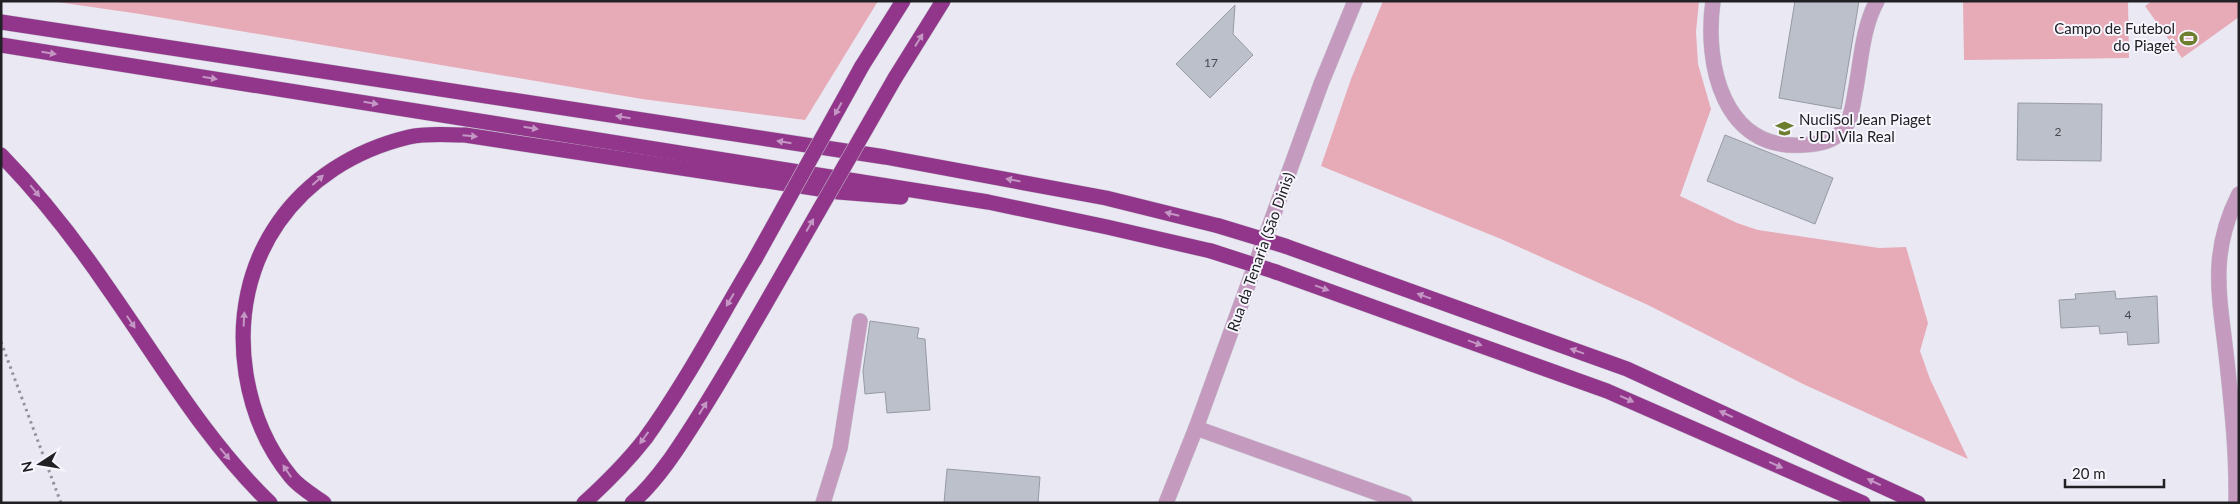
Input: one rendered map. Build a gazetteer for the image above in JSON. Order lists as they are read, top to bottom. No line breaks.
{"streets":{"street":["Rua da Tenaria (São Dinis)"]},"places":{"sports":["Campo de Futebol do Piaget"],"school or university":["NucliSol Jean Piaget - UDI Vila Real"]},"house_numbers":["17","2","4"],"scale_bar":"20 m","north":"left"}
